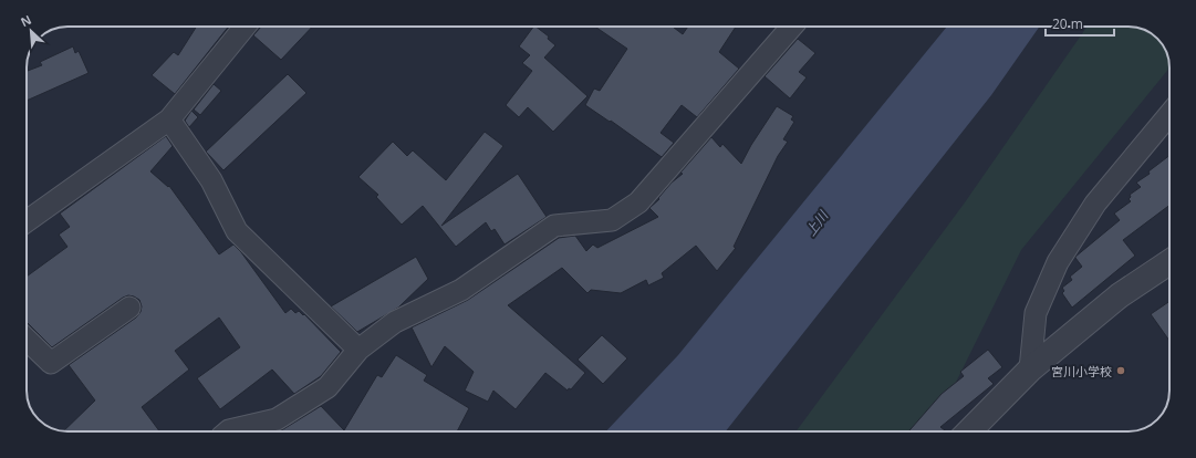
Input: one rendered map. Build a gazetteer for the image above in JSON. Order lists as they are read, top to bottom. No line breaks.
{"water":["上川"],"places":["宮川小学校"],"scale_bar":"20 m","north":"top left"}
